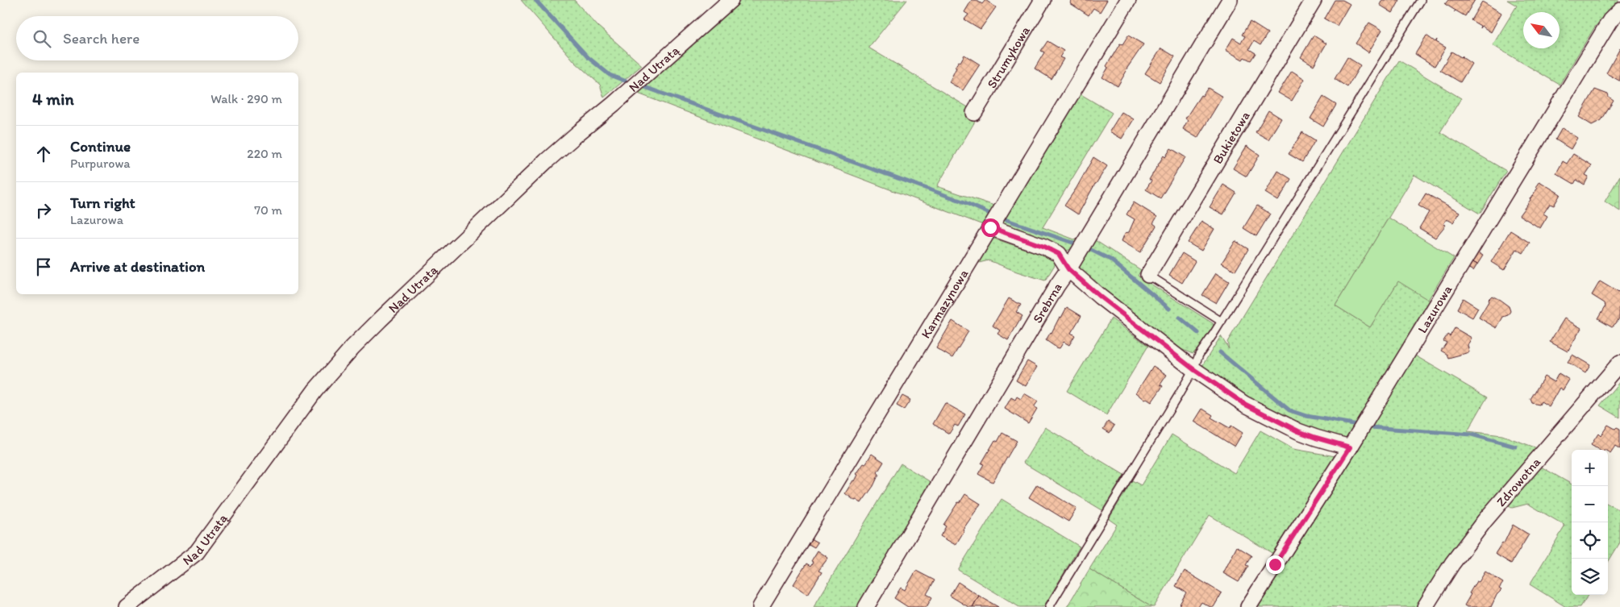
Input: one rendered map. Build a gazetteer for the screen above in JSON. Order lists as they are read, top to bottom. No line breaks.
{"streets":{"street":["Strumykowa","Nad Utratą","Bukietowa","Karmazynowa","Srebrna","Lazurowa","Zdrowotna"]},"north":"top left","page":{"search":"Search here","heading":["4 min","Walk · 290 m"],"list":[["Continue","Purpurowa","220 m"],["Turn right","Lazurowa","70 m"],"Arrive at destination"],"map_buttons":["+","−"]}}
